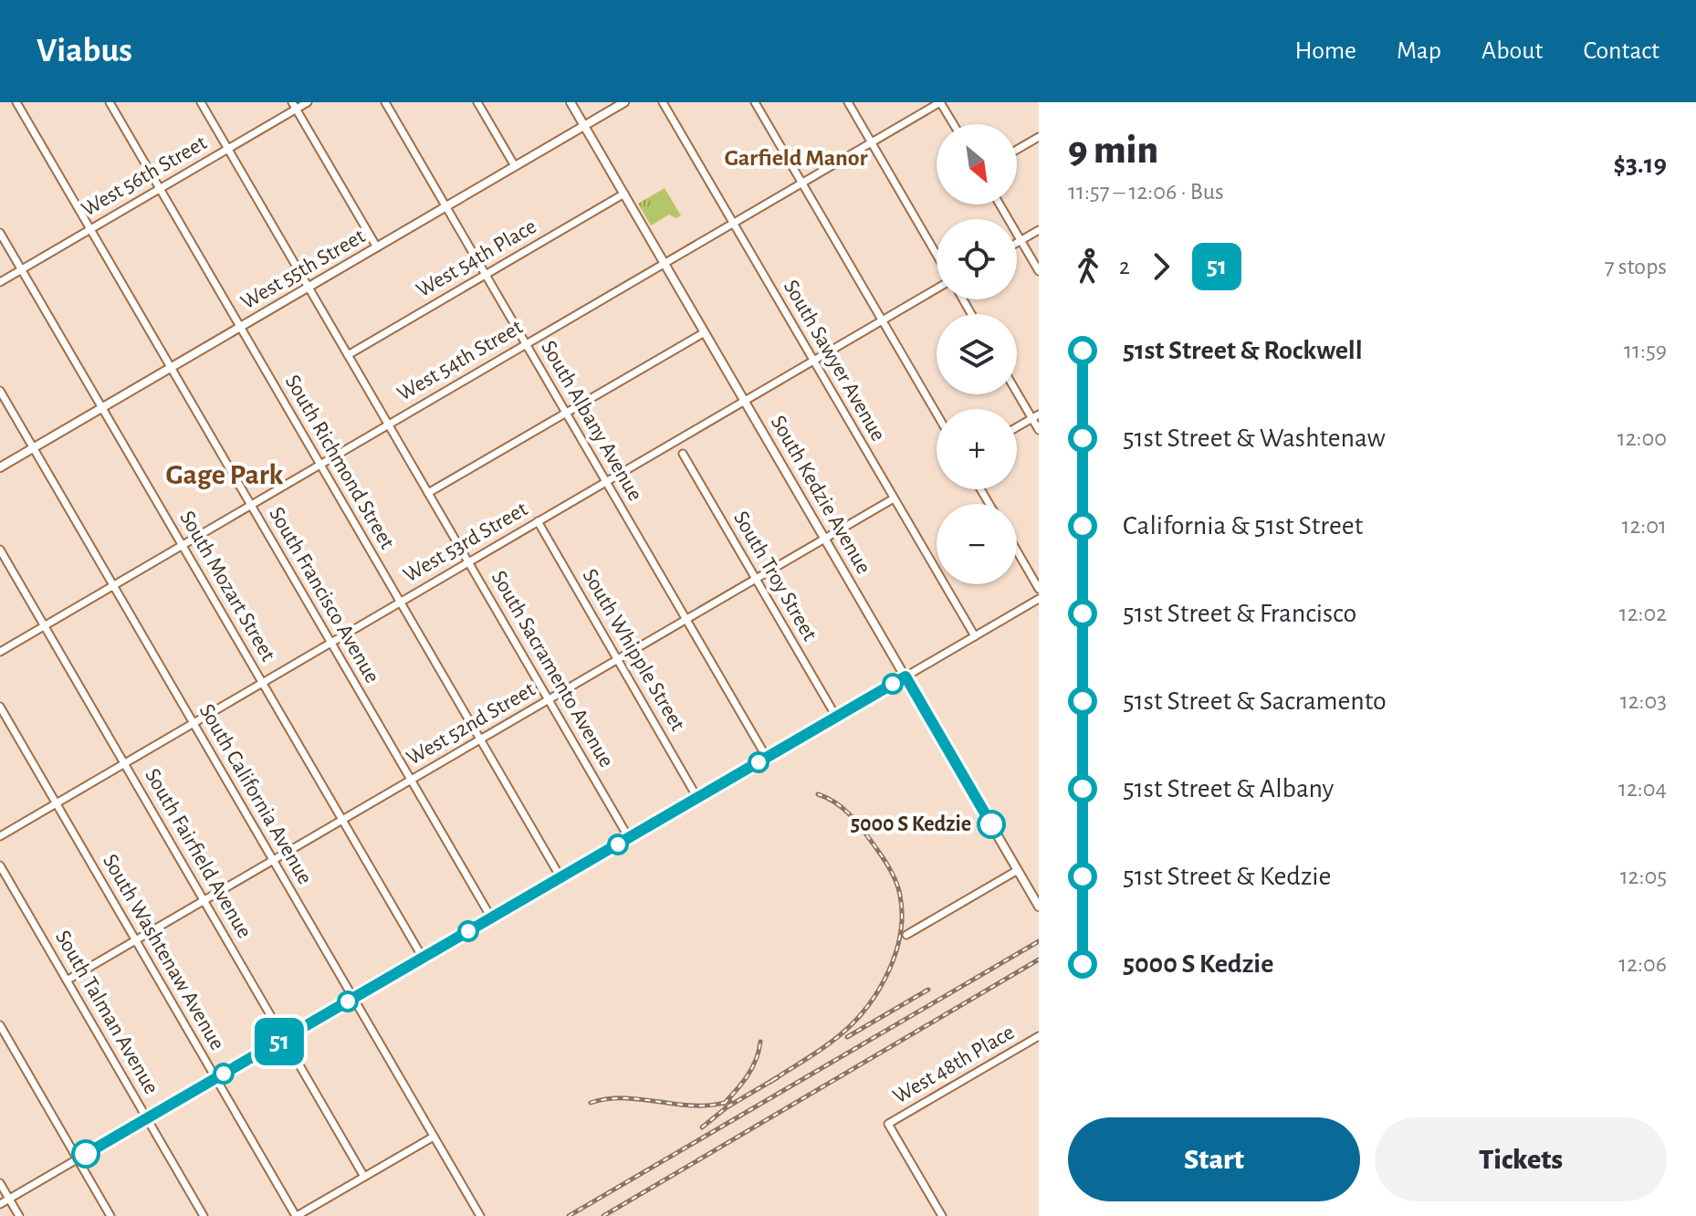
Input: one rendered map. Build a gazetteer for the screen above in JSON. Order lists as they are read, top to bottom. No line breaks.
{"streets":{"main road":["West 55th Street","South Kedzie Avenue"],"street":["West 56th Street","West 54th Place","West 54th Street","South Sawyer Avenue","South Albany Avenue","South Richmond Street","West 53rd Street","South Troy Street","South Mozart Street","South Francisco Avenue","South Whipple Street","South Sacramento Avenue","West 52nd Street","South California Avenue","South Fairfield Avenue","South Washtenaw Avenue","South Talman Avenue","West 48th Place"]},"crossings":[["West 56th Street","South Richmond Street"],["West 56th Street","South Mozart Street"],["West 56th Street","South Francisco Avenue"],["West 56th Street","South Sacramento Avenue"],["West 54th Place","South Albany Avenue"],["West 54th Place","South Kedzie Avenue"],["West 54th Place","South Sacramento Avenue"],["West 55th Street","South Albany Avenue"],["West 55th Street","South Richmond Street"],["West 55th Street","South Kedzie Avenue"],["West 55th Street","South Mozart Street"],["West 55th Street","South Francisco Avenue"],["West 55th Street","South Sacramento Avenue"],["West 55th Street","South California Avenue"],["West 54th Street","South Sawyer Avenue"],["West 54th Street","South Albany Avenue"],["West 54th Street","South Richmond Street"],["West 54th Street","South Kedzie Avenue"],["West 54th Street","South Mozart Street"],["West 54th Street","South Francisco Avenue"],["West 54th Street","South Sacramento Avenue"],["West 54th Street","South California Avenue"],["West 54th Street","South Fairfield Avenue"],["South Sawyer Avenue","West 53rd Street"],["South Sawyer Avenue","West 52nd Street"],["South Albany Avenue","West 53rd Street"],["South Albany Avenue","West 52nd Street"],["South Richmond Street","West 53rd Street"],["South Richmond Street","West 52nd Street"],["South Kedzie Avenue","West 53rd Street"],["South Kedzie Avenue","West 52nd Street"],["West 53rd Street","South Mozart Street"],["West 53rd Street","South Francisco Avenue"],["West 53rd Street","South Whipple Street"],["West 53rd Street","South Sacramento Avenue"],["West 53rd Street","South California Avenue"],["West 53rd Street","South Fairfield Avenue"],["West 53rd Street","South Washtenaw Avenue"],["South Troy Street","West 52nd Street"],["South Mozart Street","West 52nd Street"],["South Francisco Avenue","West 52nd Street"],["South Whipple Street","West 52nd Street"],["South Sacramento Avenue","West 52nd Street"],["West 52nd Street","South California Avenue"],["West 52nd Street","South Fairfield Avenue"],["West 52nd Street","South Washtenaw Avenue"],["West 52nd Street","South Talman Avenue"]],"districts":["Garfield Manor","Gage Park"],"places":["5000 S Kedzie"],"lines":["bus line 51"],"north":"bottom right","page":{"header":"Viabus","nav":["Home","Map","About","Contact"],"on_map":"51","heading":["9 min","11:57 – 12:06 · Bus","$3.19"],"map_buttons":["+","−"],"legs":["2","51","7 stops"],"list":[{"name":"51st Street & Rockwell","value":"11:59"},{"name":"51st Street & Washtenaw","value":"12:00"},{"name":"California & 51st Street","value":"12:01"},{"name":"51st Street & Francisco","value":"12:02"},{"name":"51st Street & Sacramento","value":"12:03"},{"name":"51st Street & Albany","value":"12:04"},{"name":"51st Street & Kedzie","value":"12:05"},{"name":"5000 S Kedzie","value":"12:06"}],"buttons":["Start","Tickets"]}}
